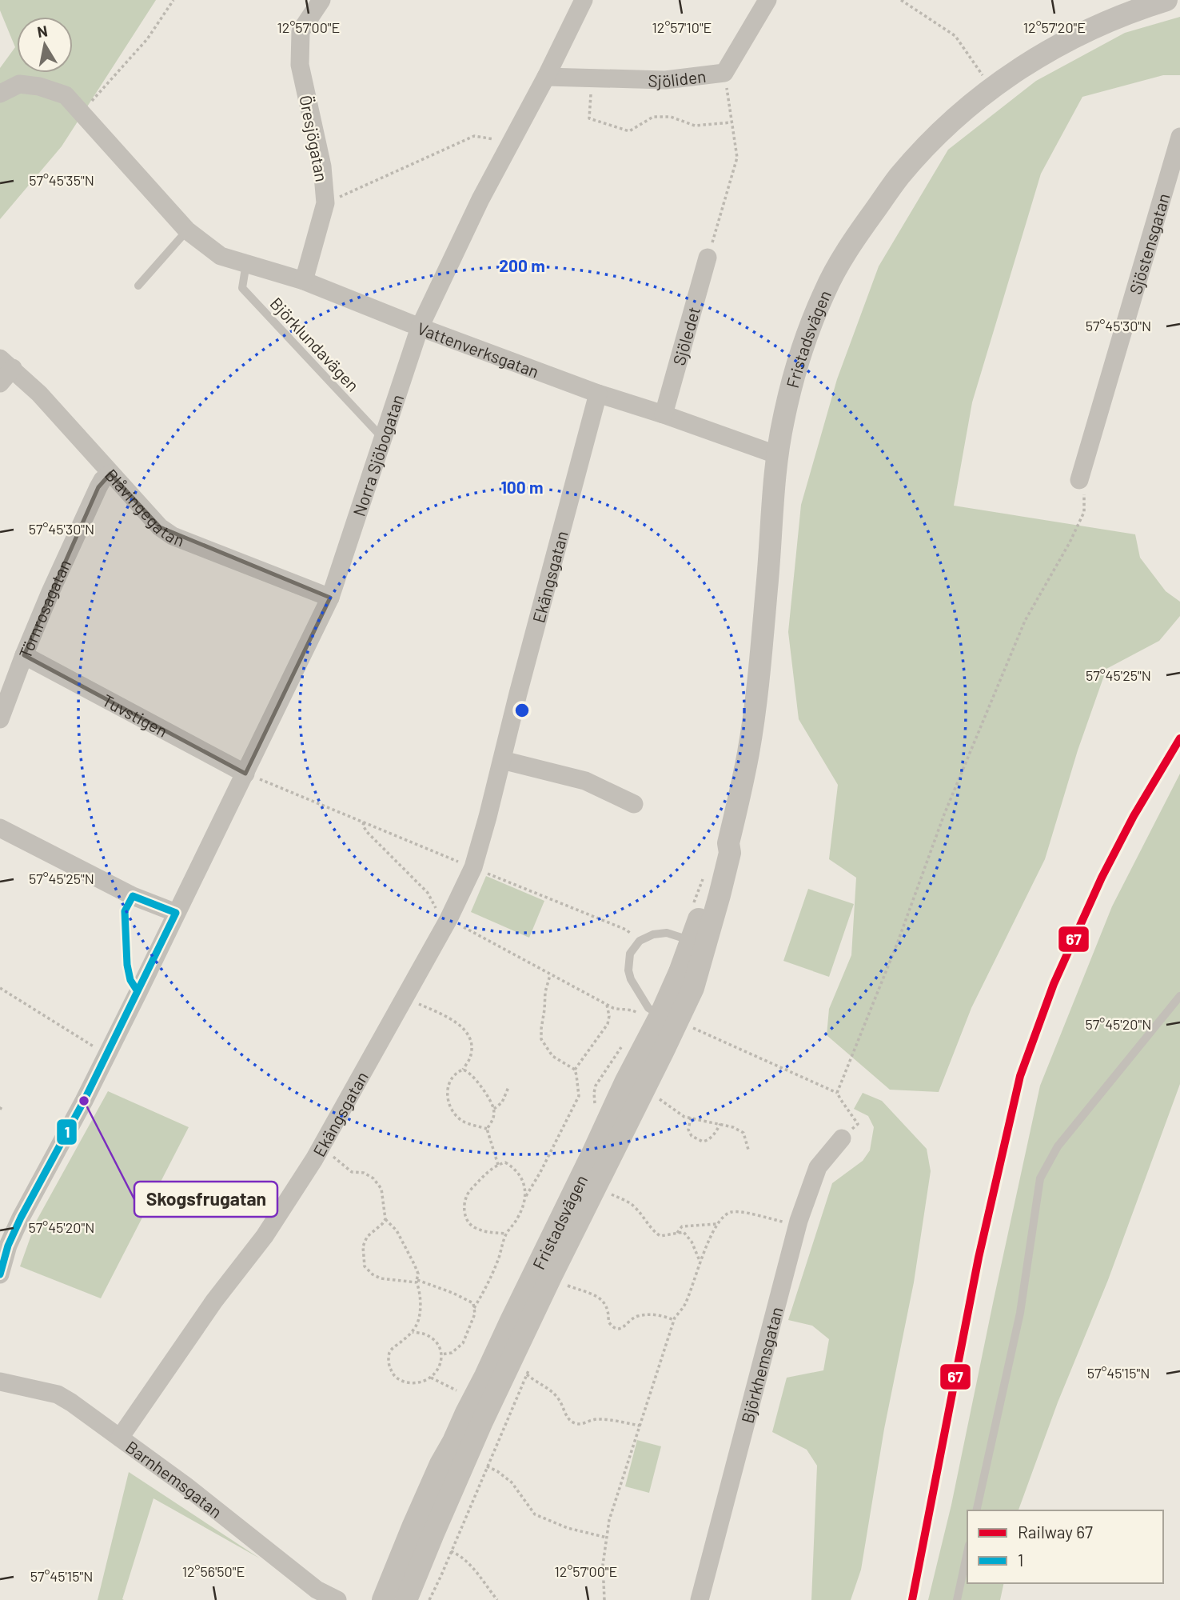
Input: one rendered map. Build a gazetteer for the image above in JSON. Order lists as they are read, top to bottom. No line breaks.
{"streets":{"street":["Sjöliden","Öresjögatan","Sjöstensgatan","Sjöledet","Fristadsvägen","Vattenverksgatan","Norra Sjöbogatan","Blåvingegatan","Ekängsgatan","Törnrosagatan","Tuvstigen","Björkhemsgatan","Barnhemsgatan"],"lane":["Björklundavägen"]},"crossings":[["Sjöliden","Norra Sjöbogatan"],["Öresjögatan","Vattenverksgatan"],["Sjöledet","Vattenverksgatan"],["Fristadsvägen","Vattenverksgatan"],["Björklundavägen","Vattenverksgatan"],["Björklundavägen","Norra Sjöbogatan"],["Vattenverksgatan","Norra Sjöbogatan"],["Vattenverksgatan","Ekängsgatan"],["Norra Sjöbogatan","Blåvingegatan"],["Norra Sjöbogatan","Tuvstigen"],["Blåvingegatan","Törnrosagatan"],["Ekängsgatan","Barnhemsgatan"],["Törnrosagatan","Tuvstigen"]],"places":["Skogsfrugatan"],"lines":["rail line 67","transit line 1"],"legend":["Railway 67","1"],"north":"top","coordinates":["12°57'00\"E","12°57'10\"E","12°57'20\"E","57°45'35\"N","57°45'30\"N","57°45'25\"N","57°45'20\"N","57°45'15\"N","12°56'50\"E"],"rings":["200 m","100 m"]}
